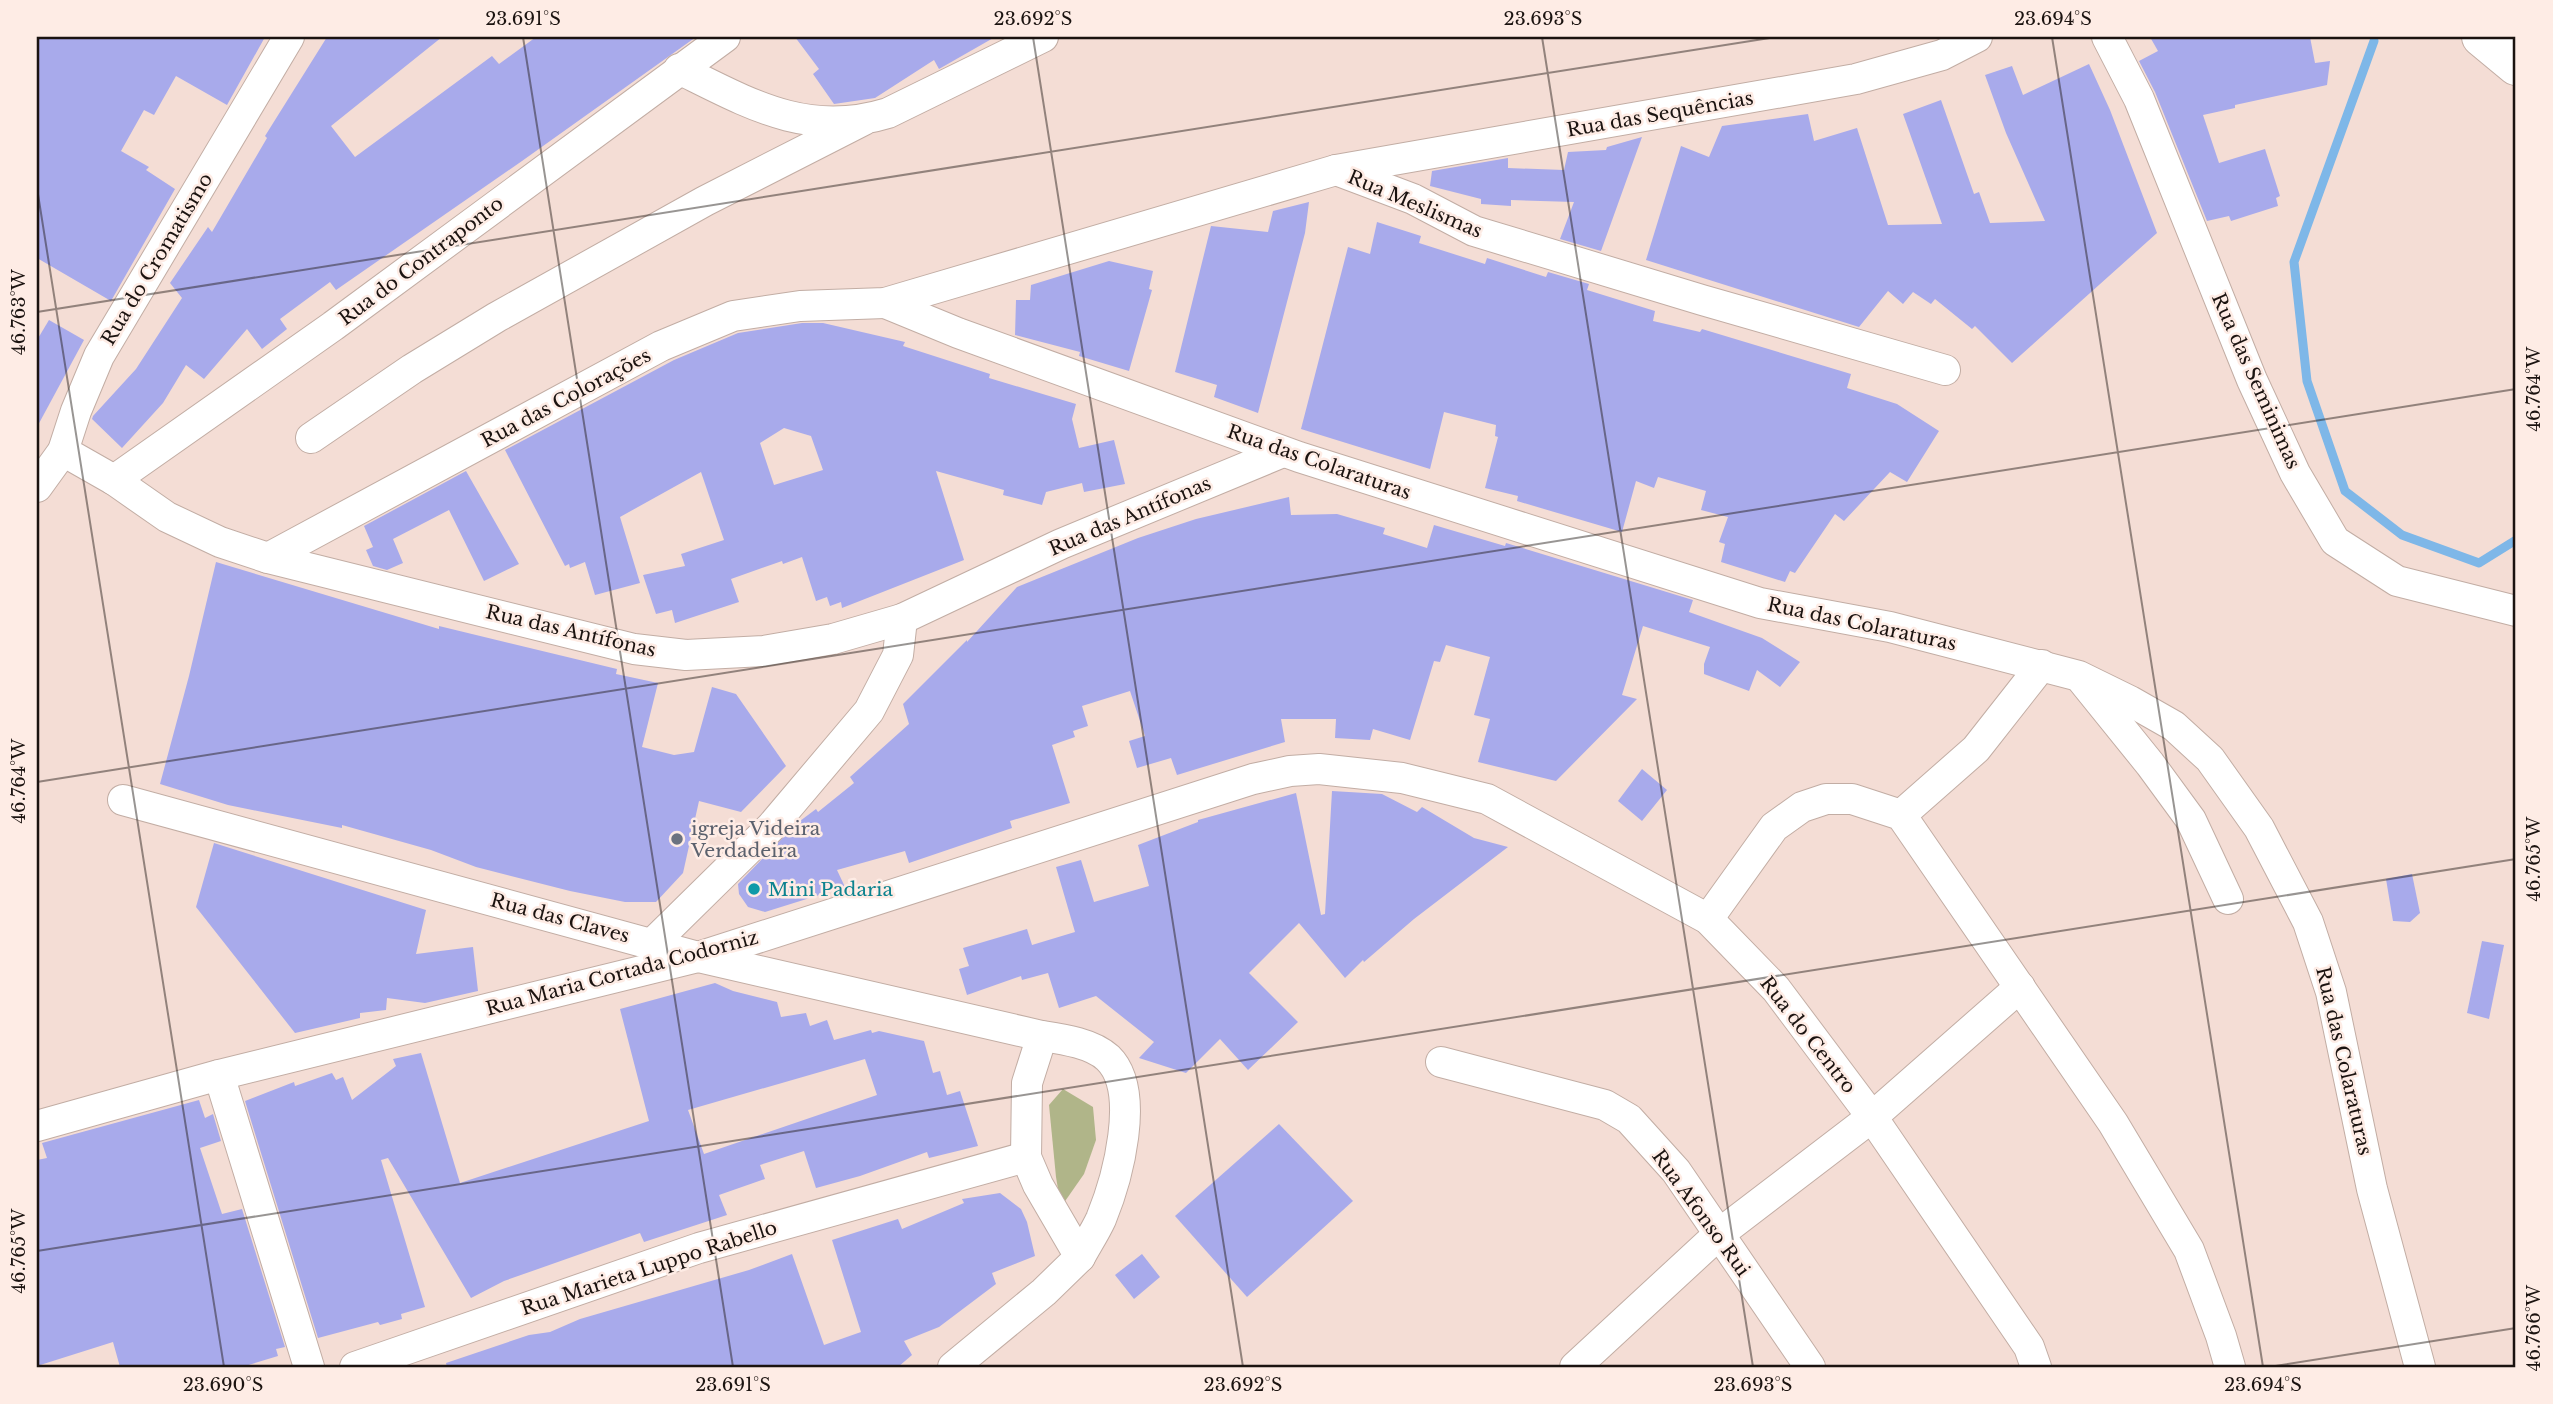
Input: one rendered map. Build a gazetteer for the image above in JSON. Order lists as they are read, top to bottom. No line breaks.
{"streets":{"street":["Rua das Sequências","Rua Meslismas","Rua do Cromatismo","Rua do Contraponto","Rua das Seminimas","Rua das Colorações","Rua das Colaraturas","Rua das Antífonas","Rua das Claves","Rua Maria Cortada Codorniz","Rua do Centro","Rua Afonso Rui","Rua Marieta Luppo Rabello"]},"crossings":[["Rua das Sequências","Rua Meslismas"],["Rua Meslismas","Rua das Colorações"],["Rua Meslismas","Rua das Colaraturas"],["Rua do Cromatismo","Rua das Antífonas"],["Rua do Contraponto","Rua das Antífonas"],["Rua das Colorações","Rua das Colaraturas"],["Rua das Colorações","Rua das Antífonas"],["Rua das Colaraturas","Rua das Antífonas"],["Rua das Claves","Rua Maria Cortada Codorniz"],["Rua Maria Cortada Codorniz","Rua do Centro"]],"places":["igreja Videira Verdadeira","Mini Padaria"],"coordinates":["23.691°S","23.692°S","23.693°S","23.694°S","46.763°W","46.764°W","46.765°W","46.766°W","23.690°S"]}
